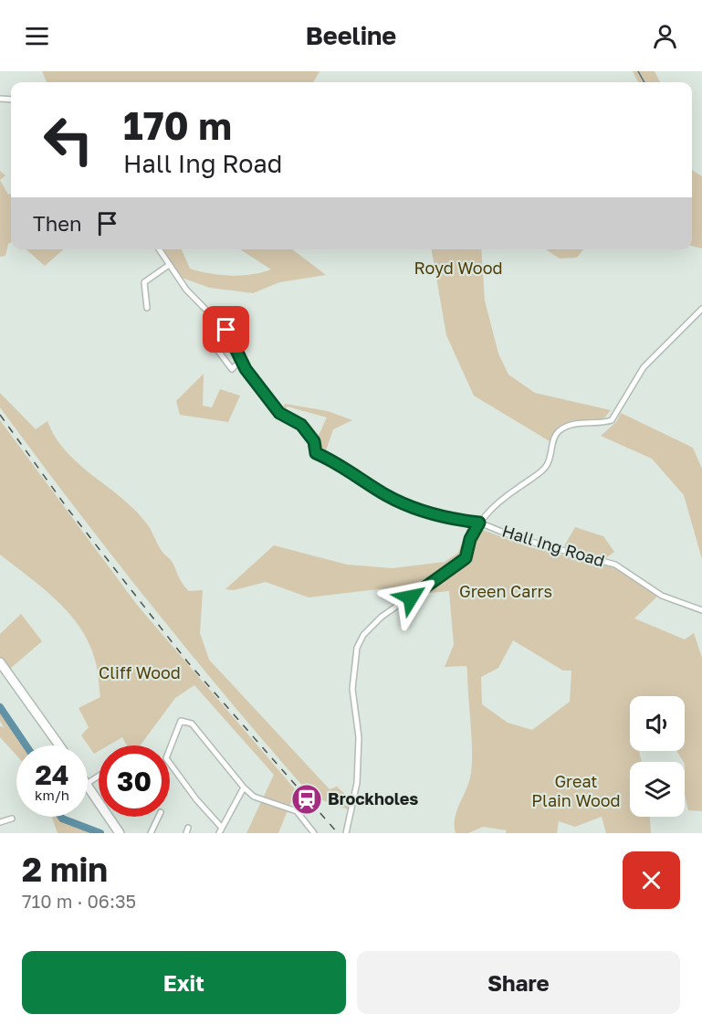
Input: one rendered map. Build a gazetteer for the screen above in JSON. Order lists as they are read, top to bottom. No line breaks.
{"streets":{"street":["Hall Ing Road"]},"parks":["Royd Wood","Green Carrs","Cliff Wood","Great Plain Wood"],"places":{"station":["Brockholes"]},"page":{"header":"Beeline","turn":["170 m","Hall Ing Road"],"then":"Then","speed":"24 km/h","limit":"30","heading":["2 min","710 m · 06:35"],"buttons":["Exit","Share"]}}
